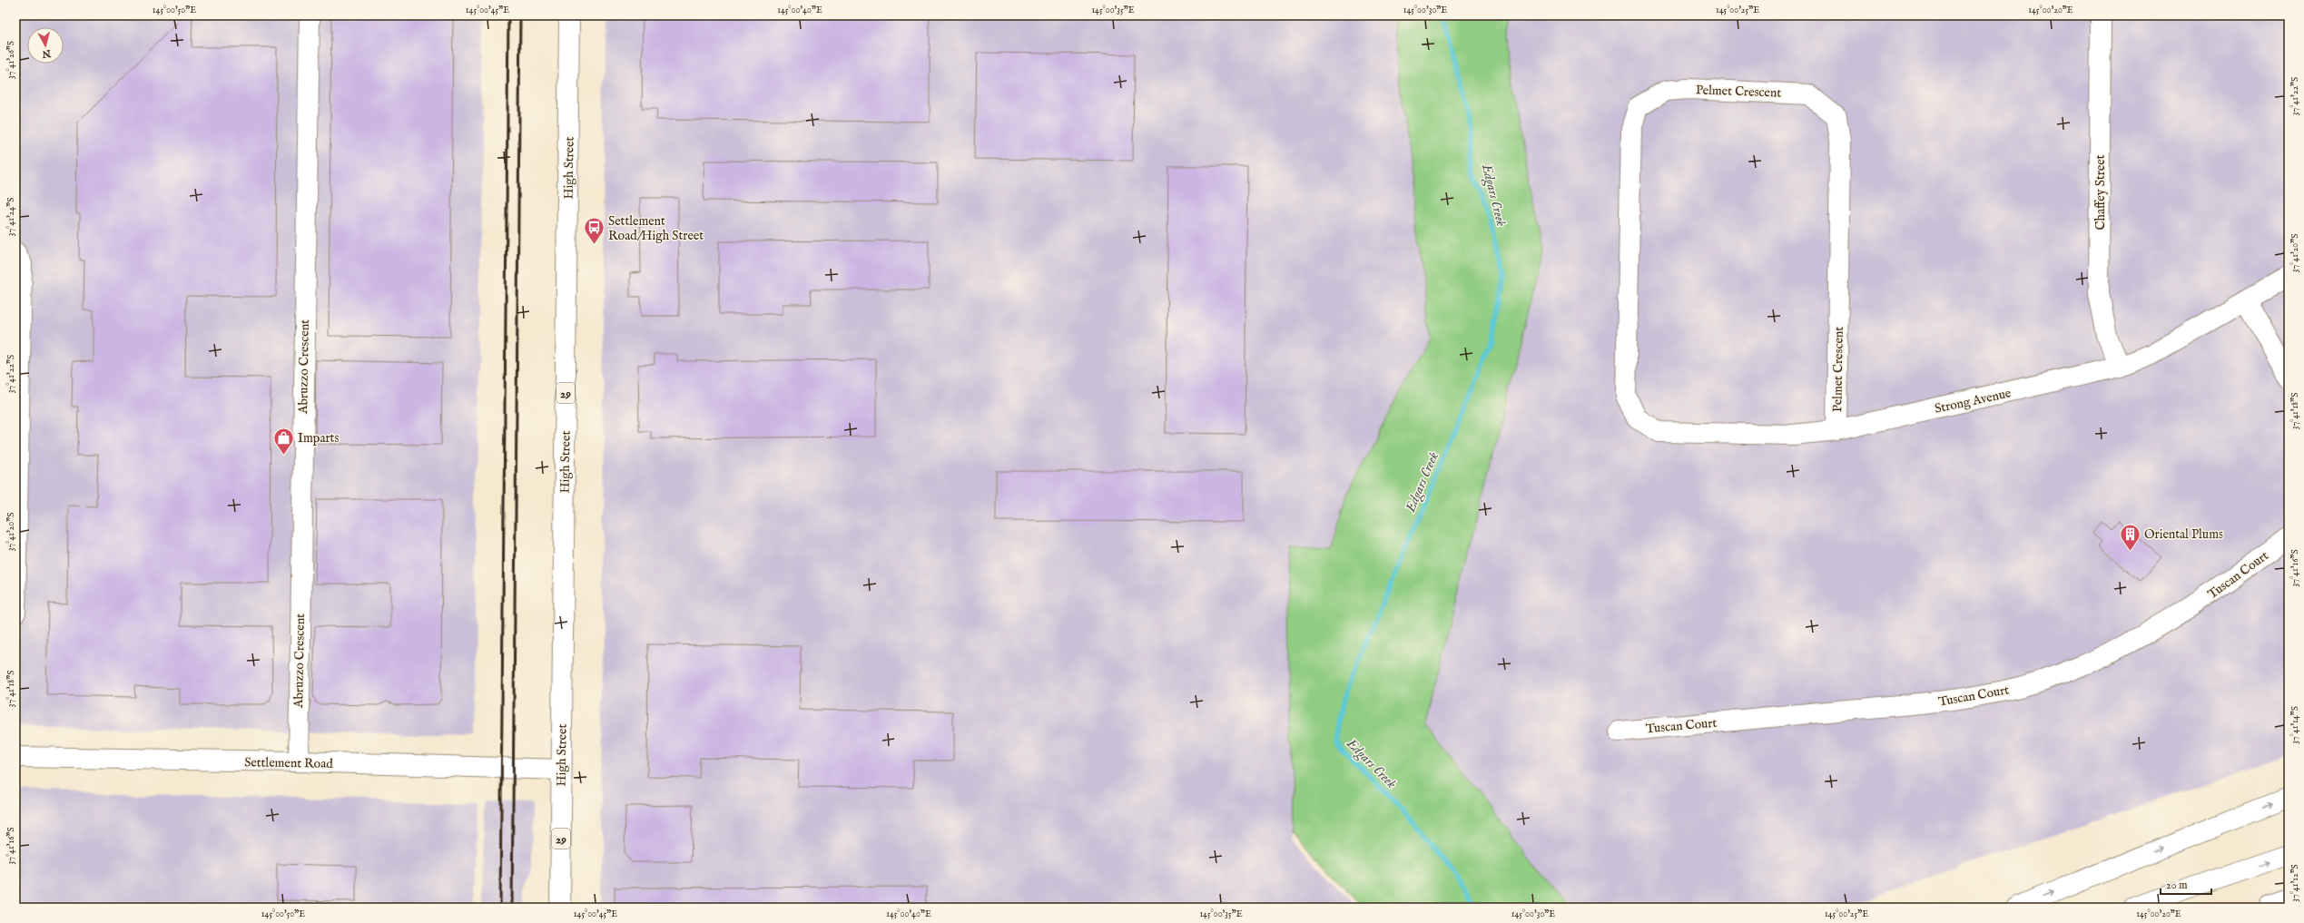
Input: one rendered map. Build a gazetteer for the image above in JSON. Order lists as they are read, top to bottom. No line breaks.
{"streets":{"main road":["Pelmet Crescent","High Street","Chaffey Street","Abruzzo Crescent","29","Strong Avenue","Tuscan Court","Settlement Road"]},"crossings":[["Pelmet Crescent","Strong Avenue"],["High Street","Settlement Road"],["Chaffey Street","Strong Avenue"],["Abruzzo Crescent","Settlement Road"]],"water":["Edgars Creek"],"places":{"bus stop":["Settlement Road/High Street"],"shop":["Imparts"],"building":["Oriental Plums"]},"scale_bar":"20 m","north":"bottom","coordinates":["145°00'50\"E","145°00'45\"E","145°00'40\"E","145°00'35\"E","145°00'30\"E","145°00'25\"E","145°00'20\"E","37°41'26\"S","37°41'22\"S","37°41'24\"S","37°41'20\"S","37°41'18\"S","37°41'16\"S","37°41'14\"S","37°41'12\"S"]}
